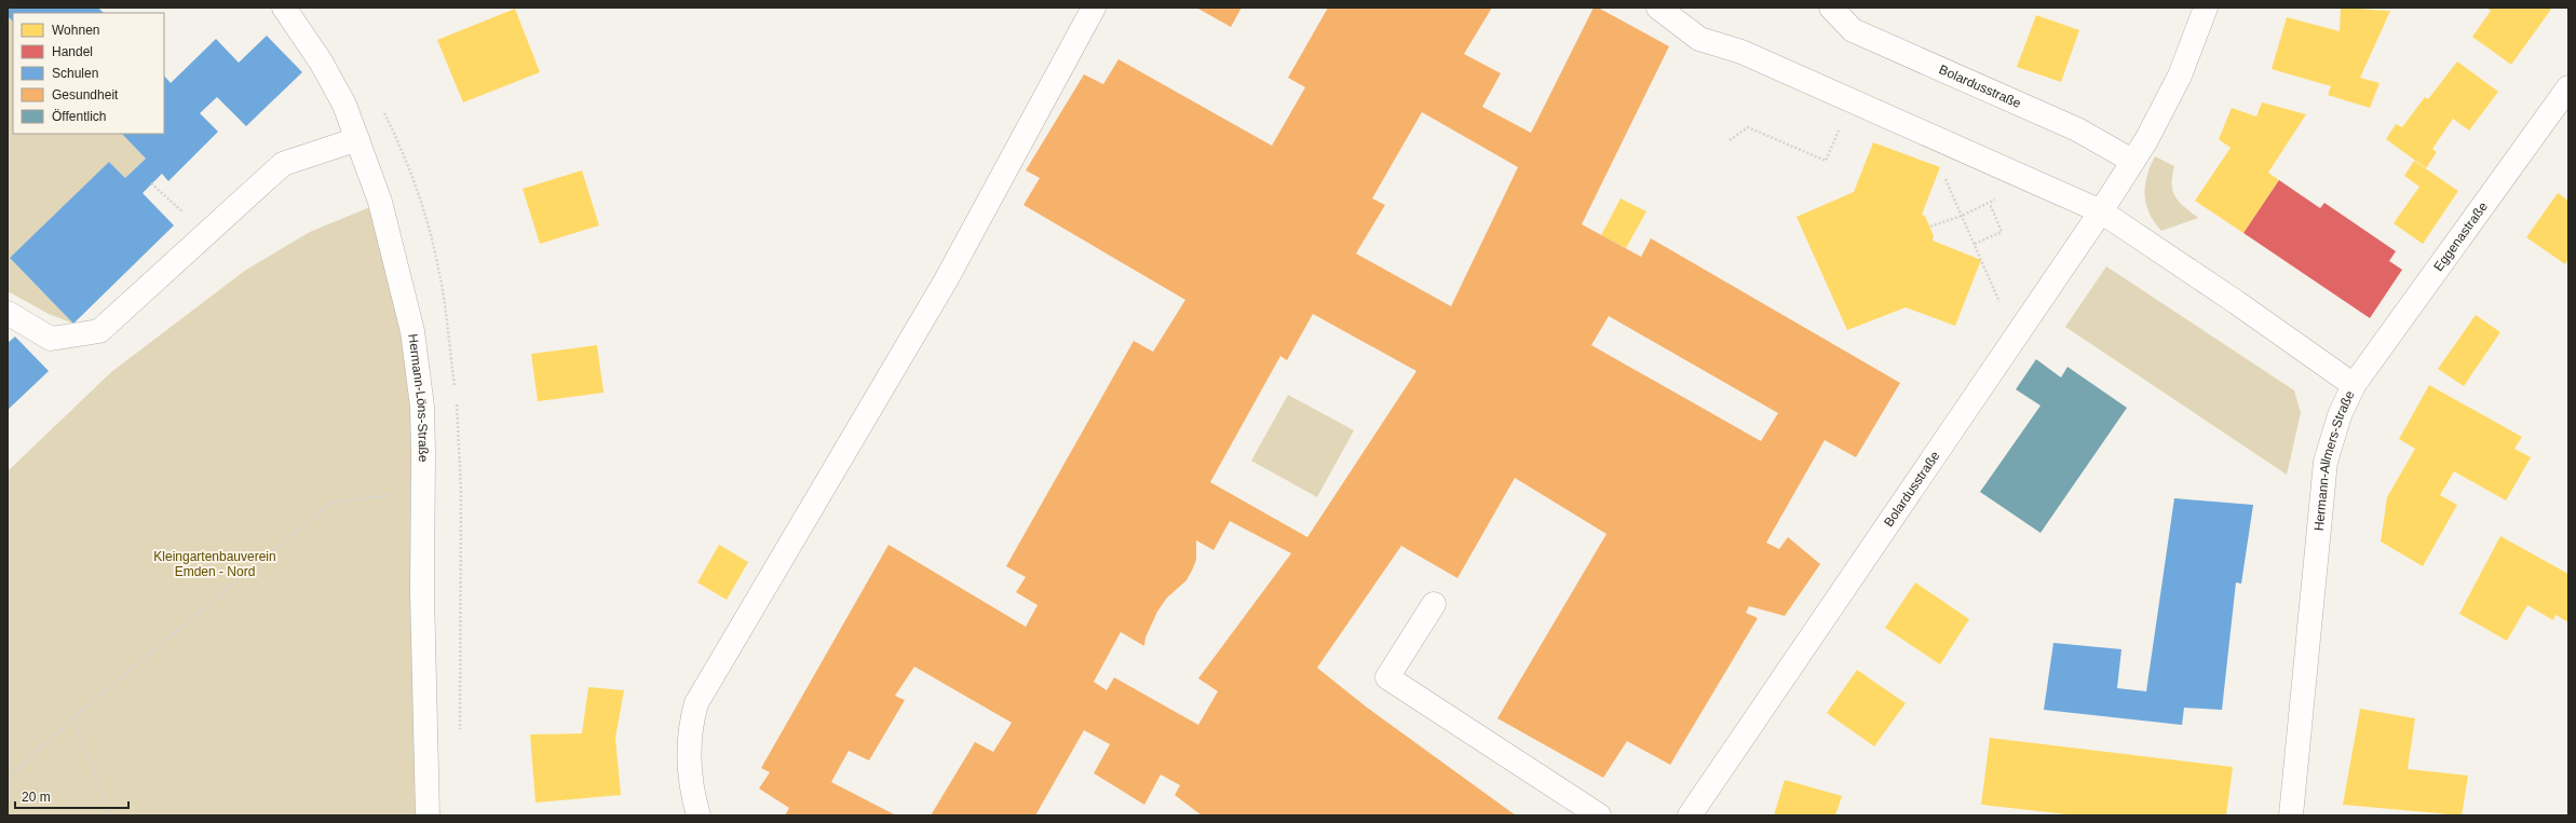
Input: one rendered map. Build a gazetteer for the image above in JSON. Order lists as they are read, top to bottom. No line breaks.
{"streets":{"street":["Bolardusstraße","Eggenastraße","Hermann-Löns-Straße","Hermann-Allmers-Straße"]},"crossings":[["Bolardusstraße","Hermann-Allmers-Straße"],["Eggenastraße","Hermann-Allmers-Straße"]],"parks":["Kleingartenbauverein Emden - Nord"],"legend":["Wohnen","Handel","Schulen","Gesundheit","Öffentlich"],"scale_bar":"20 m"}
